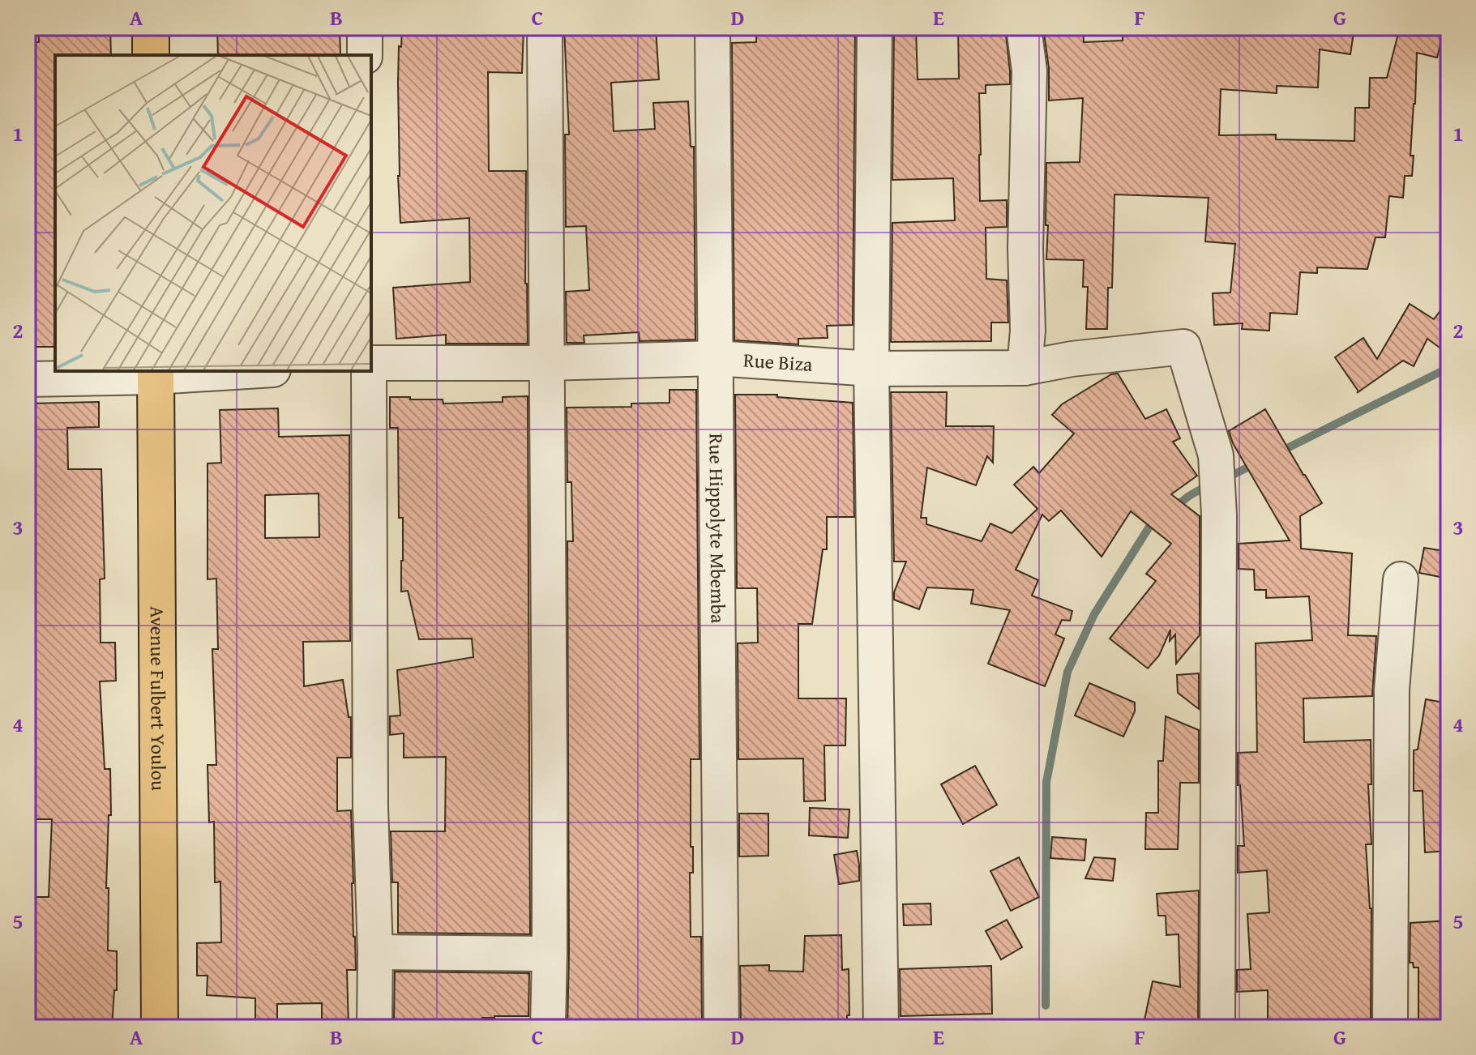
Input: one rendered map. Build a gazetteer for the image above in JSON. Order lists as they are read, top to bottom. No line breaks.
{"streets":{"main road":["Avenue Fulbert Youlou"],"street":["Rue Biza","Rue Hippolyte Mbemba"]},"crossings":[["Rue Biza","Rue Hippolyte Mbemba"]],"grid":{"columns":["A","B","C","D","E","F","G"],"rows":["1","2","3","4","5"]}}
